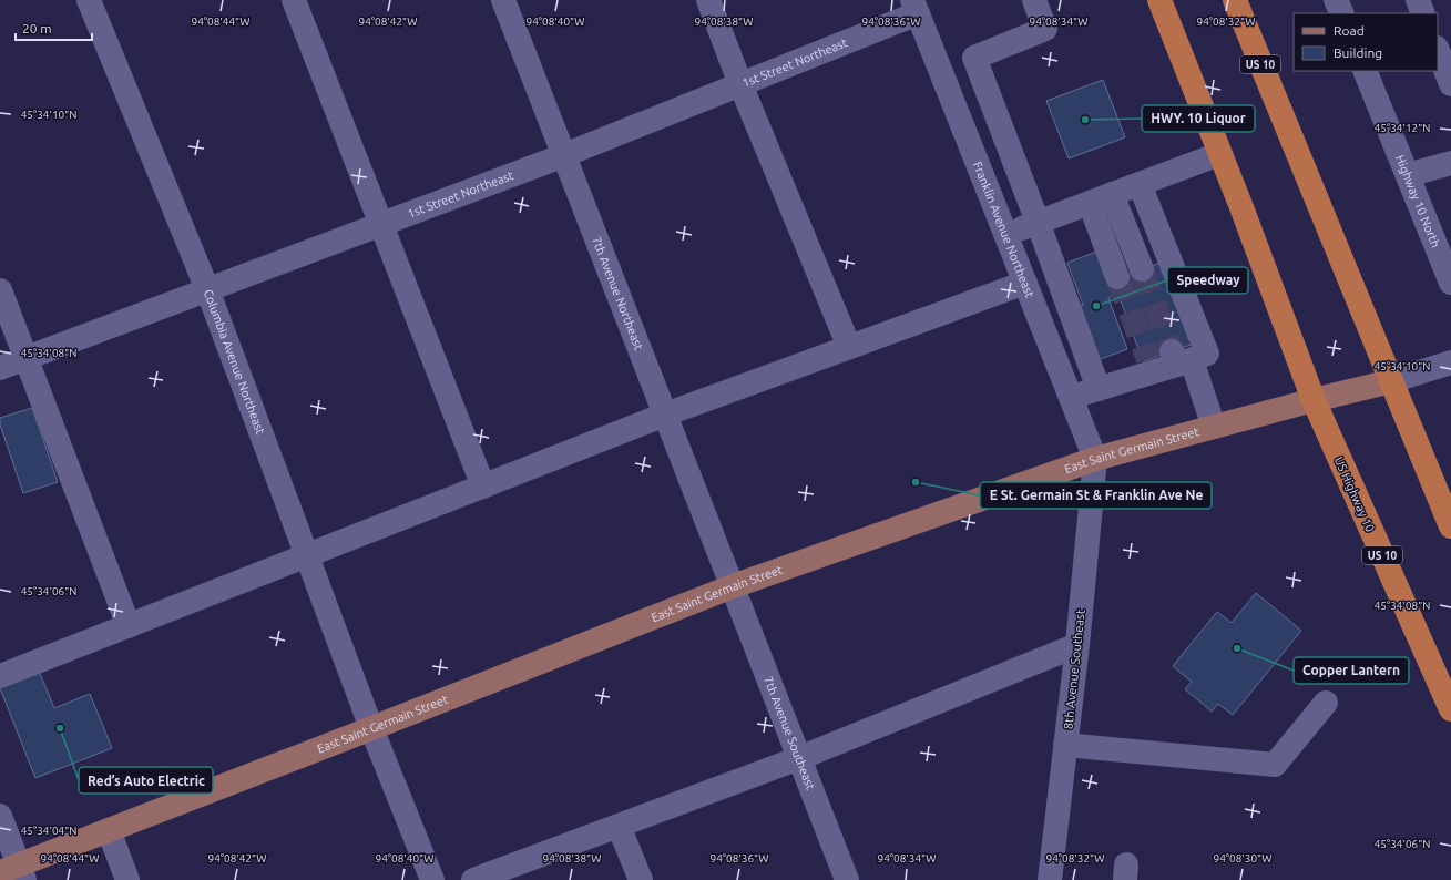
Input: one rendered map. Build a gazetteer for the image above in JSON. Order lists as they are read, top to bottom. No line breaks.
{"streets":{"highway":["US 10","US Highway 10"],"main road":["East Saint Germain Street"],"street":["1st Street Northeast","Highway 10 North","Franklin Avenue Northeast","7th Avenue Northeast","Columbia Avenue Northeast","8th Avenue Southeast","7th Avenue Southeast"]},"crossings":[["1st Street Northeast","Franklin Avenue Northeast"],["1st Street Northeast","7th Avenue Northeast"],["1st Street Northeast","Columbia Avenue Northeast"],["US 10","East Saint Germain Street"],["US 10","US Highway 10"],["Franklin Avenue Northeast","East Saint Germain Street"],["Franklin Avenue Northeast","8th Avenue Southeast"],["7th Avenue Northeast","East Saint Germain Street"],["7th Avenue Northeast","7th Avenue Southeast"],["Columbia Avenue Northeast","East Saint Germain Street"],["East Saint Germain Street","US Highway 10"],["East Saint Germain Street","8th Avenue Southeast"],["East Saint Germain Street","7th Avenue Southeast"]],"places":["HWY. 10 Liquor","Speedway","E St. Germain St & Franklin Ave Ne","Copper Lantern","Red’s Auto Electric"],"legend":["Road","Building"],"scale_bar":"20 m","coordinates":["94°08'44\"W","94°08'42\"W","94°08'40\"W","94°08'38\"W","94°08'36\"W","94°08'34\"W","94°08'32\"W","45°34'10\"N","45°34'12\"N","45°34'08\"N","45°34'06\"N","45°34'04\"N","94°08'30\"W"]}
